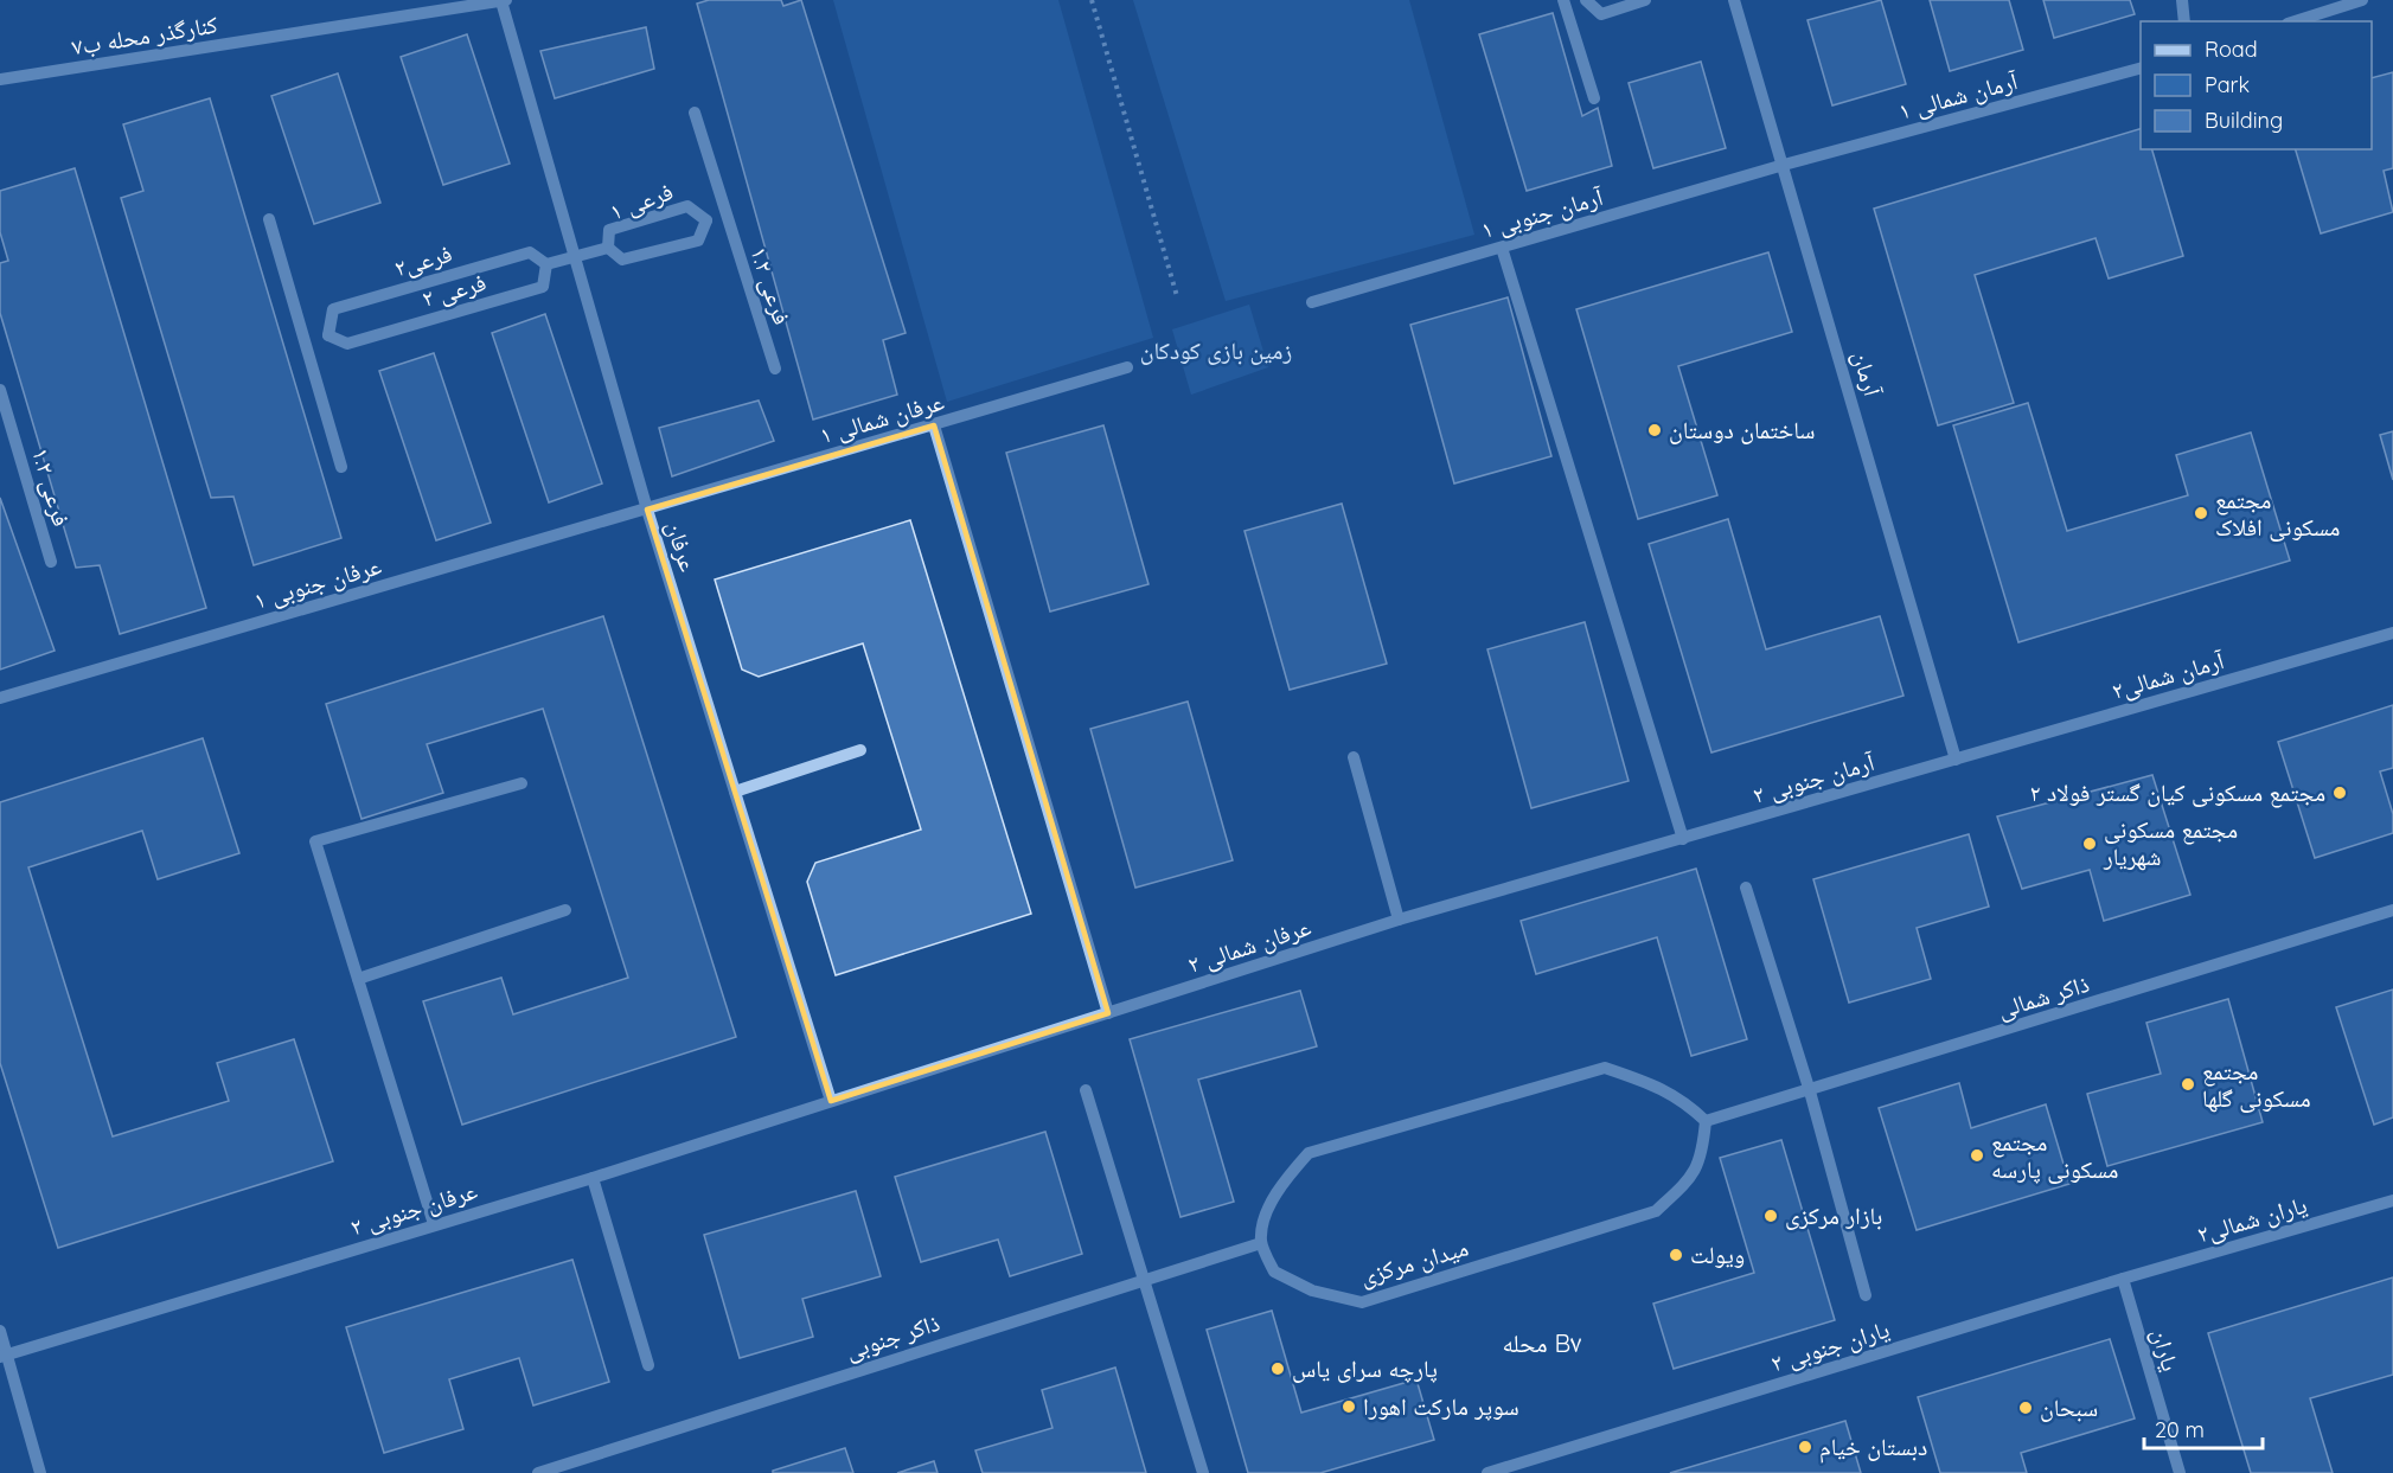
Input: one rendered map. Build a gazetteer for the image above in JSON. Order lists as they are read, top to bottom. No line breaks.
{"streets":{"street":["کنارگذر محله ب۷","آرمان شمالی ۱","فرعی ۱","آرمان جنوبی ۱","فرعی۲","فرعی ۱.۲","فرعی ۲","آرمان","عرفان شمالی ۱","عرفان","عرفان جنوبی ۱","آرمان شمالی۲","آرمان جنوبی ۲","عرفان شمالی ۲","ذاکر شمالی","عرفان جنوبی ۲","یاران شمالی۲","میدان مرکزی","ذاکر جنوبی","یاران جنوبی ۲","یاران"]},"crossings":[["کنارگذر محله ب۷","عرفان"],["آرمان شمالی ۱","آرمان جنوبی ۱"],["آرمان شمالی ۱","آرمان"],["فرعی ۱","عرفان"],["آرمان جنوبی ۱","آرمان"],["فرعی۲","فرعی ۲"],["آرمان","آرمان شمالی۲"],["آرمان","آرمان جنوبی ۲"],["عرفان شمالی ۱","عرفان"],["عرفان شمالی ۱","عرفان جنوبی ۱"],["عرفان","عرفان جنوبی ۱"],["عرفان","عرفان شمالی ۲"],["عرفان","عرفان جنوبی ۲"],["آرمان شمالی۲","آرمان جنوبی ۲"],["آرمان جنوبی ۲","عرفان شمالی ۲"],["عرفان شمالی ۲","عرفان جنوبی ۲"],["ذاکر شمالی","میدان مرکزی"],["یاران شمالی۲","یاران جنوبی ۲"],["یاران شمالی۲","یاران"],["میدان مرکزی","ذاکر جنوبی"],["یاران جنوبی ۲","یاران"]],"districts":["محله B۷"],"parks":["زمین بازی کودکان"],"places":["ساختمان دوستان","مجتمع مسکونی افلاک","مجتمع مسکونی کیان گستر فولاد ۲","مجتمع مسکونی شهریار","مجتمع مسکونی گلها","مجتمع مسکونی پارسه","بازار مرکزی","ویولت","پارچه سرای یاس","سوپر مارکت اهورا","سبحان","دبستان خیام"],"legend":["Road","Park","Building"],"scale_bar":"20 m"}
